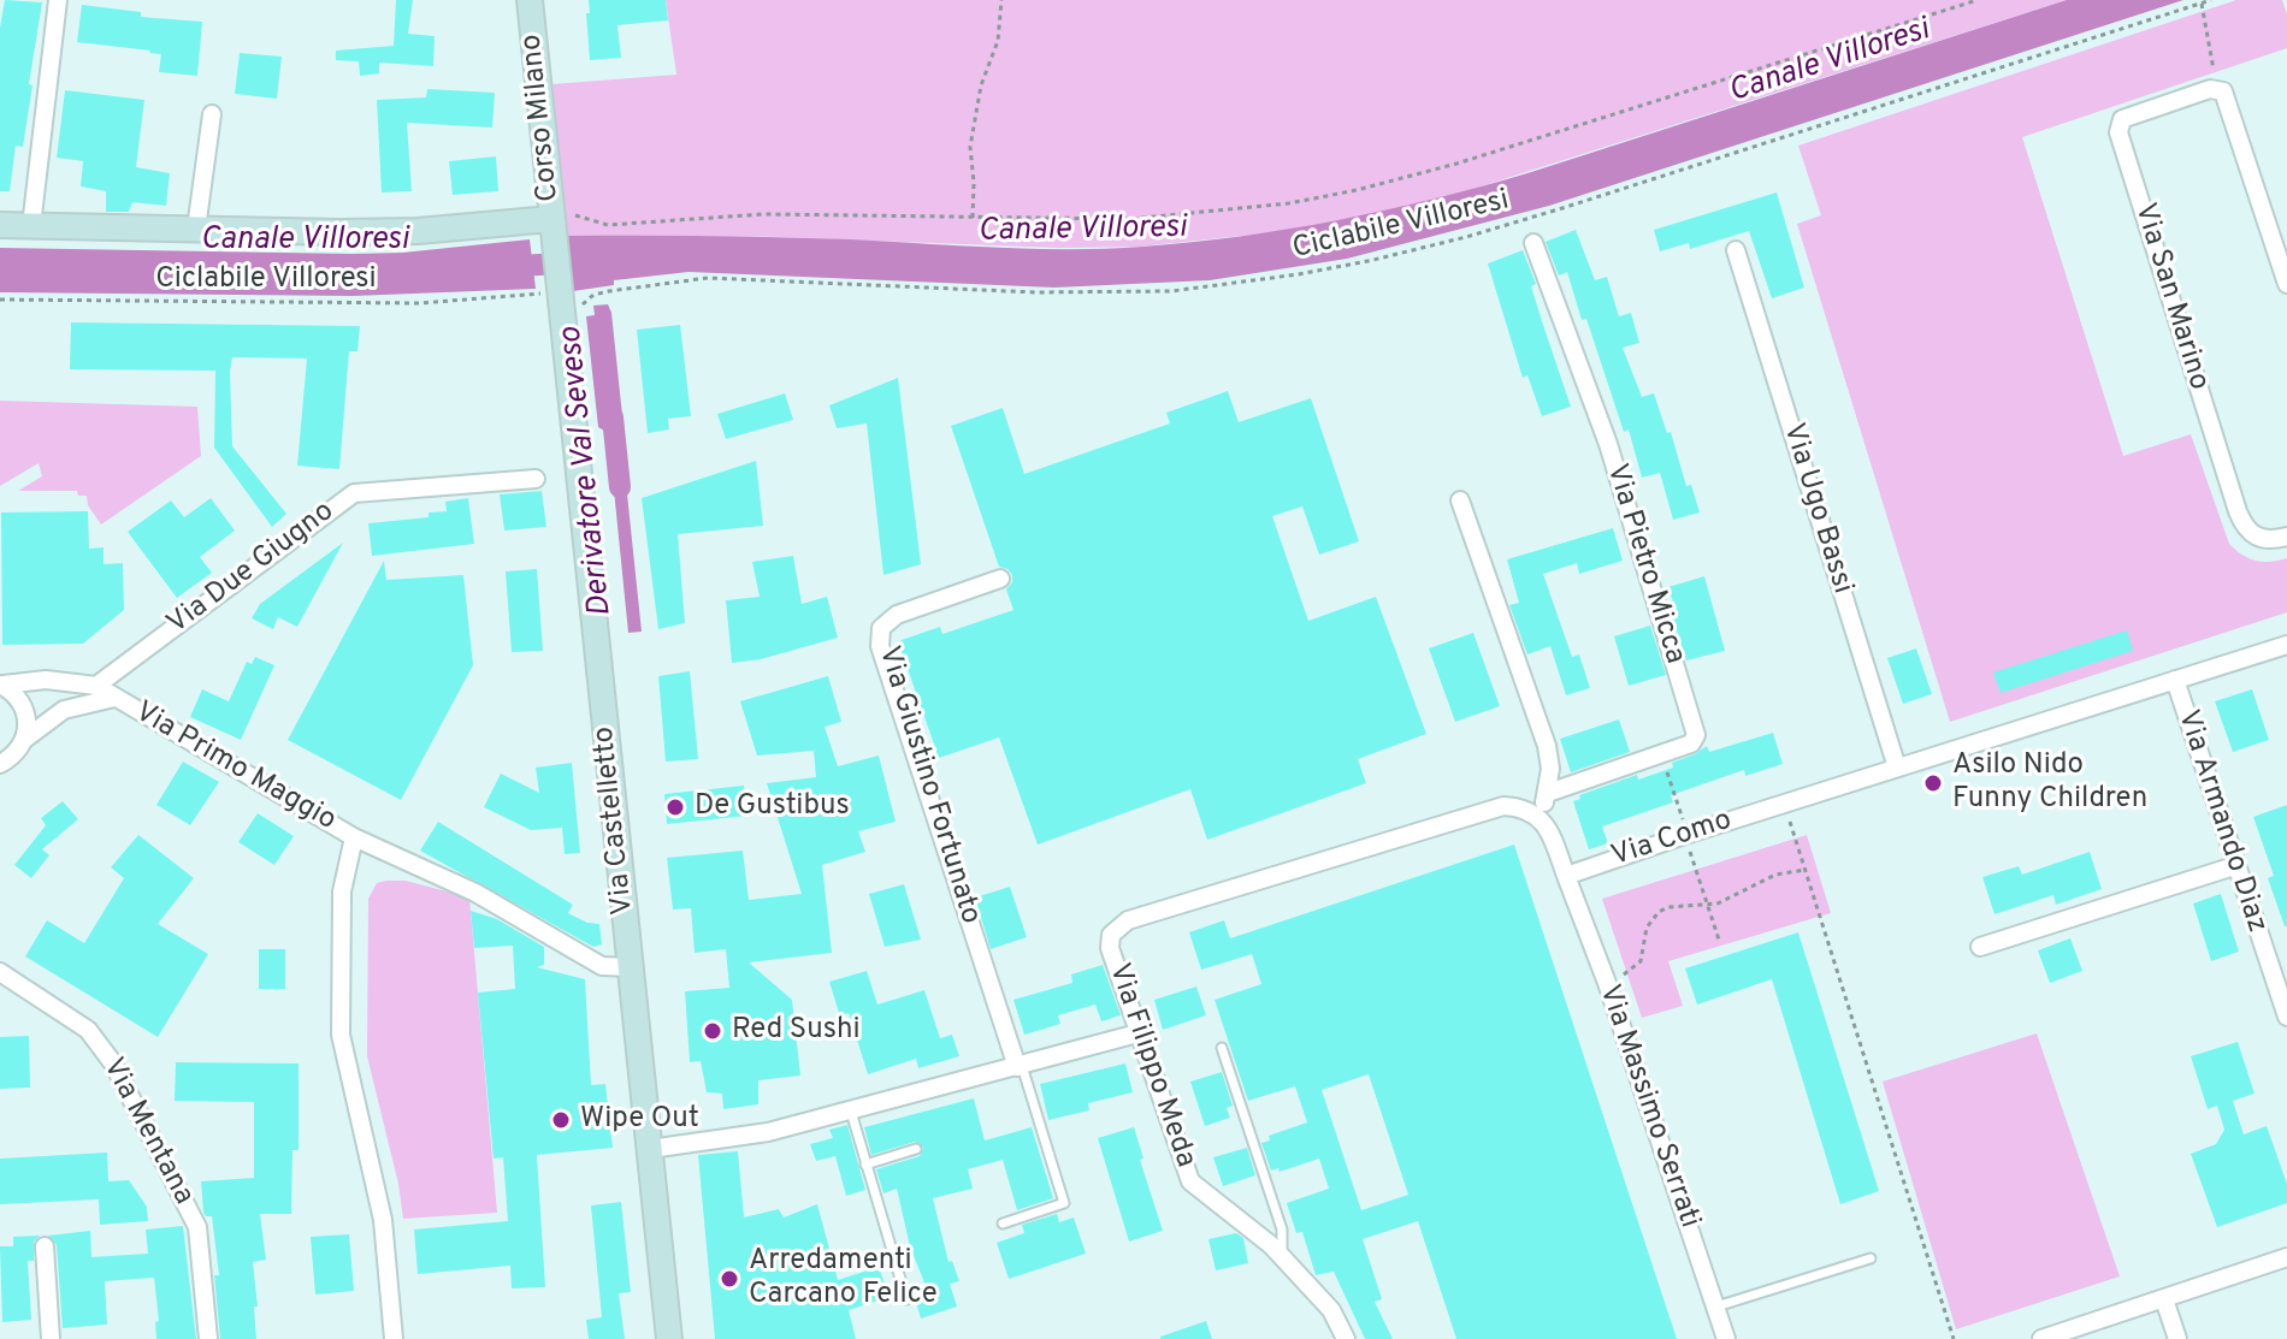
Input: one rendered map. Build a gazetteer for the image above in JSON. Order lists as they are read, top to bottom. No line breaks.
{"streets":{"main road":["Corso Milano","Via Castelletto"],"street":["Via San Marino","Via Ugo Bassi","Via Pietro Micca","Via Due Giugno","Via Primo Maggio","Via Giustino Fortunato","Via Armando Diaz","Via Como","Via Filippo Meda","Via Massimo Serrati","Via Mentana"],"path":["Ciclabile Villoresi"]},"crossings":[["Corso Milano","Ciclabile Villoresi"],["Corso Milano","Via Castelletto"],["Ciclabile Villoresi","Via Castelletto"],["Via Ugo Bassi","Via Como"],["Via Primo Maggio","Via Castelletto"],["Via Armando Diaz","Via Como"],["Via Como","Via Massimo Serrati"]],"water":["Canale Villoresi","Derivatore Val Seveso"],"places":["Asilo Nido Funny Children","De Gustibus","Red Sushi","Wipe Out","Arredamenti Carcano Felice"]}
